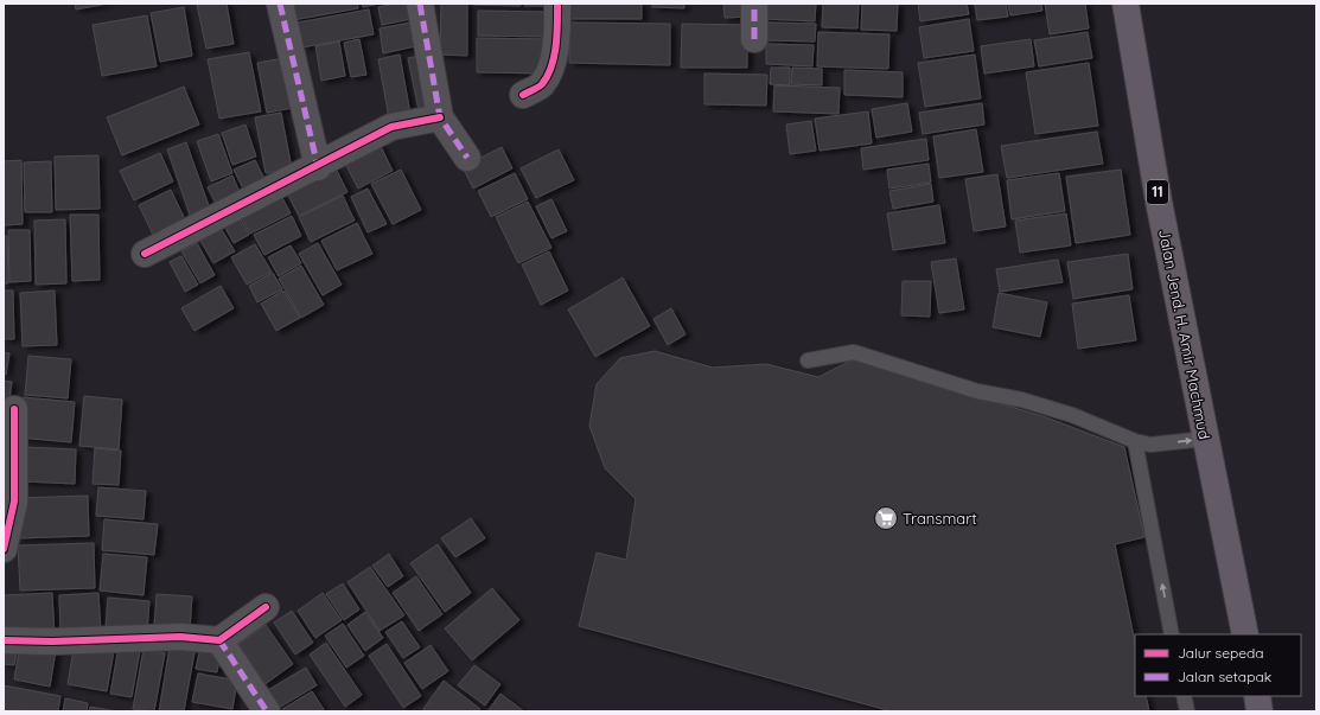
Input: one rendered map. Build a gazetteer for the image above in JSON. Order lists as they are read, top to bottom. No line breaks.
{"streets":{"highway":["11","Jalan Jend. H. Amir Machmud"]},"places":{"supermarket":["Transmart"]},"legend":["Jalur sepeda","Jalan setapak"]}
